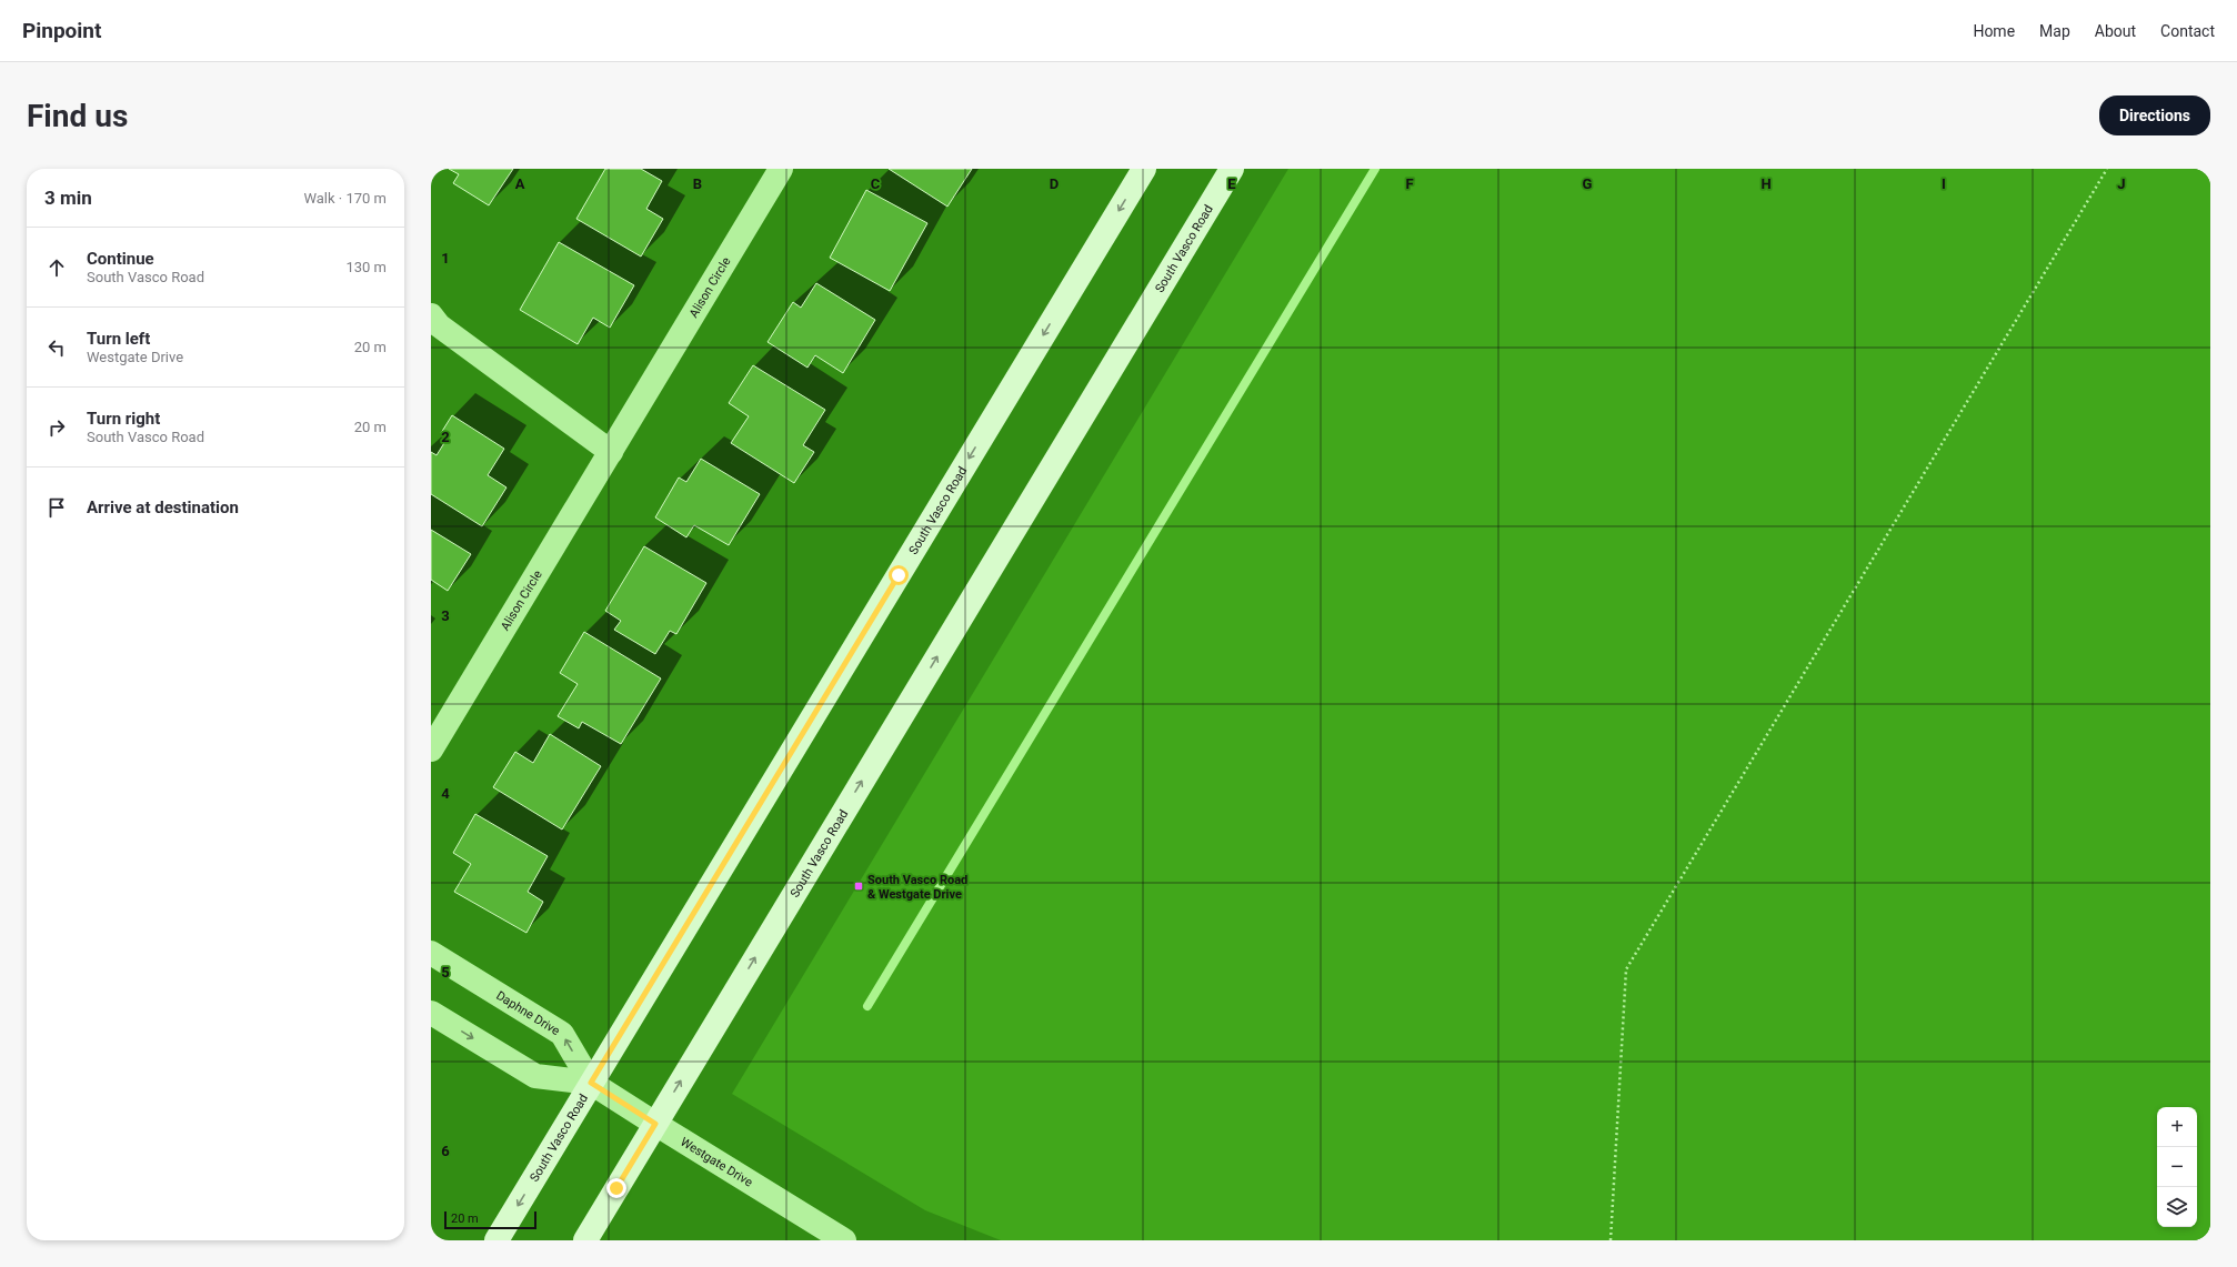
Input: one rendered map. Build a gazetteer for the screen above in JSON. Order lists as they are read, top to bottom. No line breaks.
{"streets":{"main road":["South Vasco Road"],"street":["Alison Circle","Daphne Drive","Westgate Drive"]},"crossings":[["South Vasco Road","Daphne Drive"],["South Vasco Road","Westgate Drive"],["Daphne Drive","Westgate Drive"]],"places":{"transit":["South Vasco Road & Westgate Drive"]},"scale_bar":"20 m","page":{"header":"Pinpoint","nav":["Home","Map","About","Contact"],"buttons":"Directions","title":"Find us","heading":["3 min","Walk · 170 m"],"list":[["Continue","South Vasco Road","130 m"],["Turn left","Westgate Drive","20 m"],["Turn right","South Vasco Road","20 m"],"Arrive at destination"],"map_buttons":["+","−"],"scale":"20 m"},"grid":{"columns":["A","B","C","D","E","F","G","H","I","J"],"rows":["1","2","3","4","5","6"]}}
